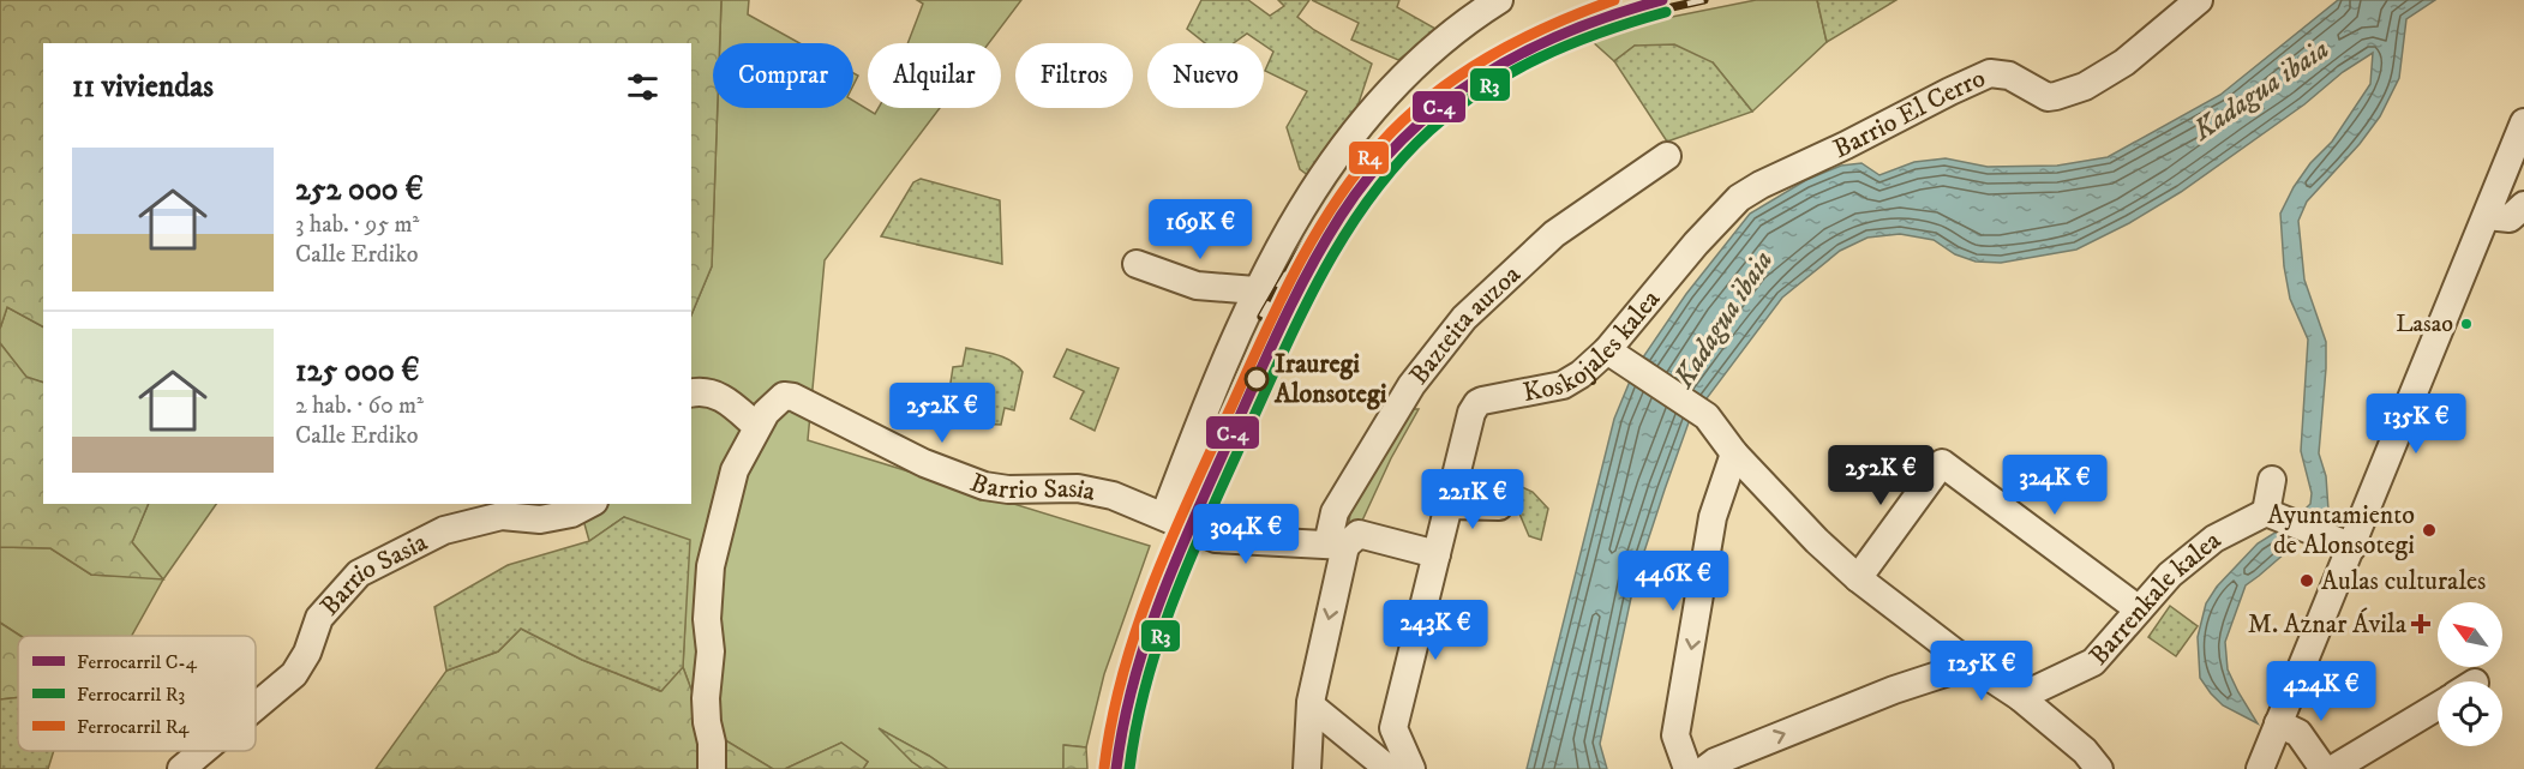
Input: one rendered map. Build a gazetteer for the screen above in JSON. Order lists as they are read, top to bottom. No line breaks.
{"streets":{"street":["Barrio El Cerro","Bazteita auzoa","Koskojales kalea","Barrio Sasia","Barrenkale kalea"]},"crossings":[["Barrio El Cerro","Koskojales kalea"]],"water":["Kadagua ibaia"],"places":{"other":["Lasao","Irauregi Alonsotegi","Ayuntamiento de Alonsotegi","Aulas culturales"],"health":["M. Aznar Ávila"]},"lines":["rail line C-4","rail line R4","rail line R3"],"legend":["Ferrocarril C-4","Ferrocarril R3","Ferrocarril R4"],"north":"top left","page":{"chip":["Comprar","Alquilar","Filtros","Nuevo"],"heading":"11 viviendas","list":[{"name":"252 000 €","note":"3 hab. · 95 m² · Calle Erdiko"},{"name":"125 000 €","note":"2 hab. · 60 m² · Calle Erdiko"}],"price":["169K €","252K €","135K €","252K €","324K €","221K €","304K €","446K €","243K €","125K €","424K €"]}}
